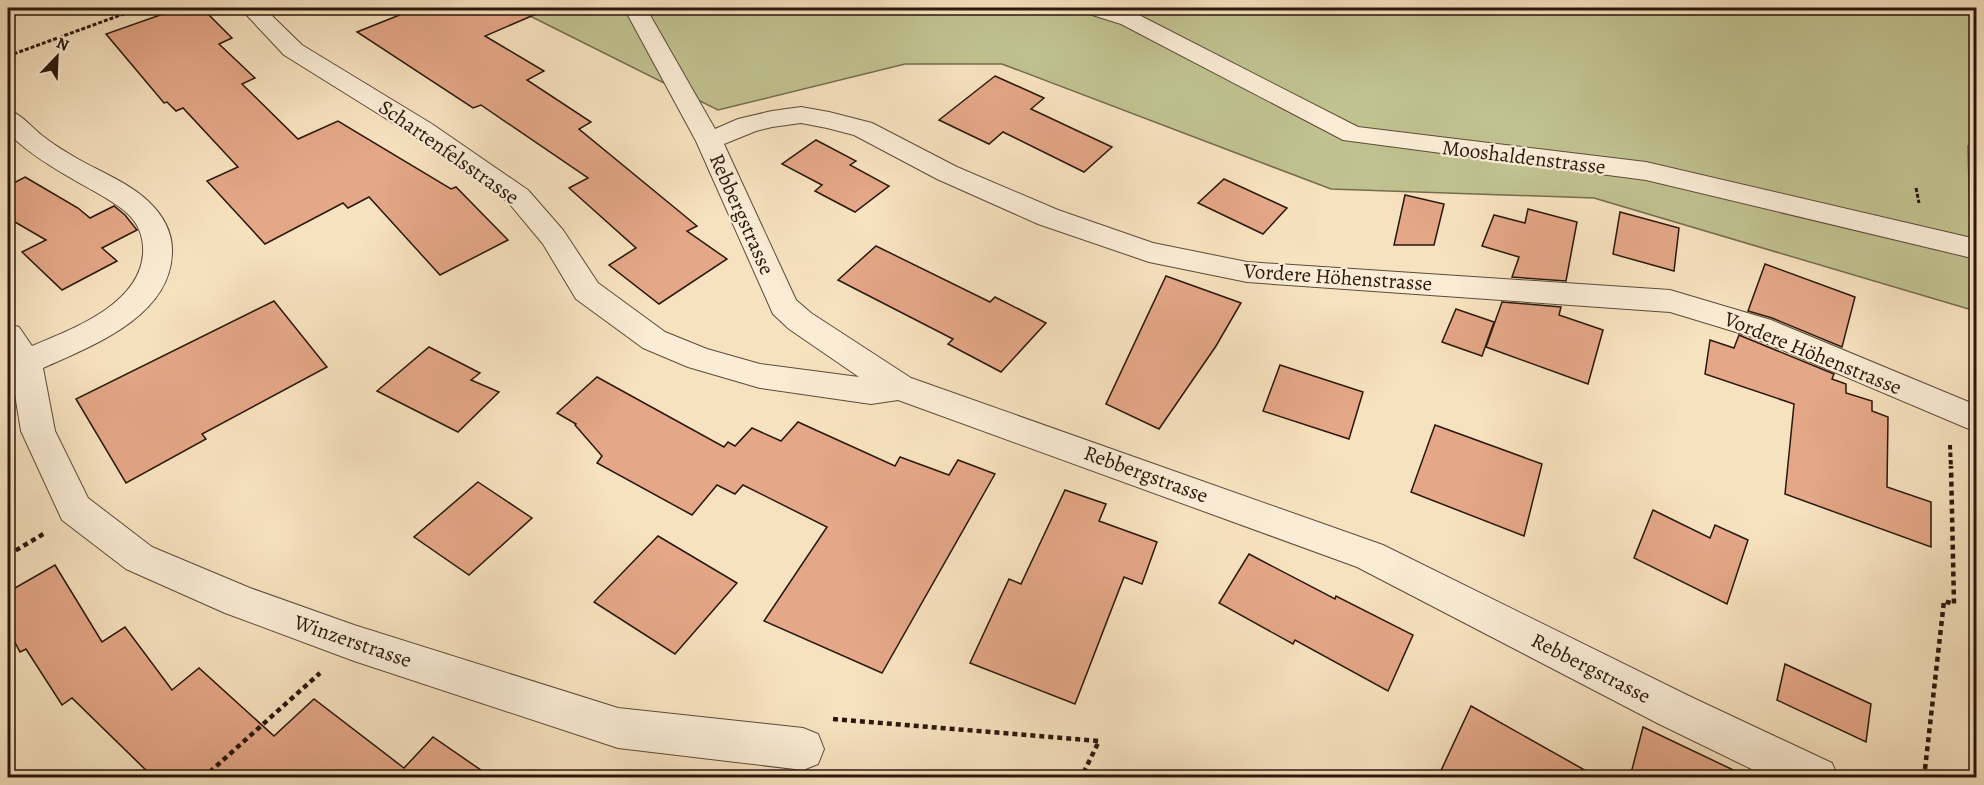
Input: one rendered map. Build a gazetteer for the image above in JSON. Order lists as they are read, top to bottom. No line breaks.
{"streets":{"street":["Schartenfelsstrasse","Mooshaldenstrasse","Rebbergstrasse","Vordere Höhenstrasse","Winzerstrasse"]},"crossings":[["Schartenfelsstrasse","Rebbergstrasse"],["Rebbergstrasse","Vordere Höhenstrasse"]],"north":"top right"}
